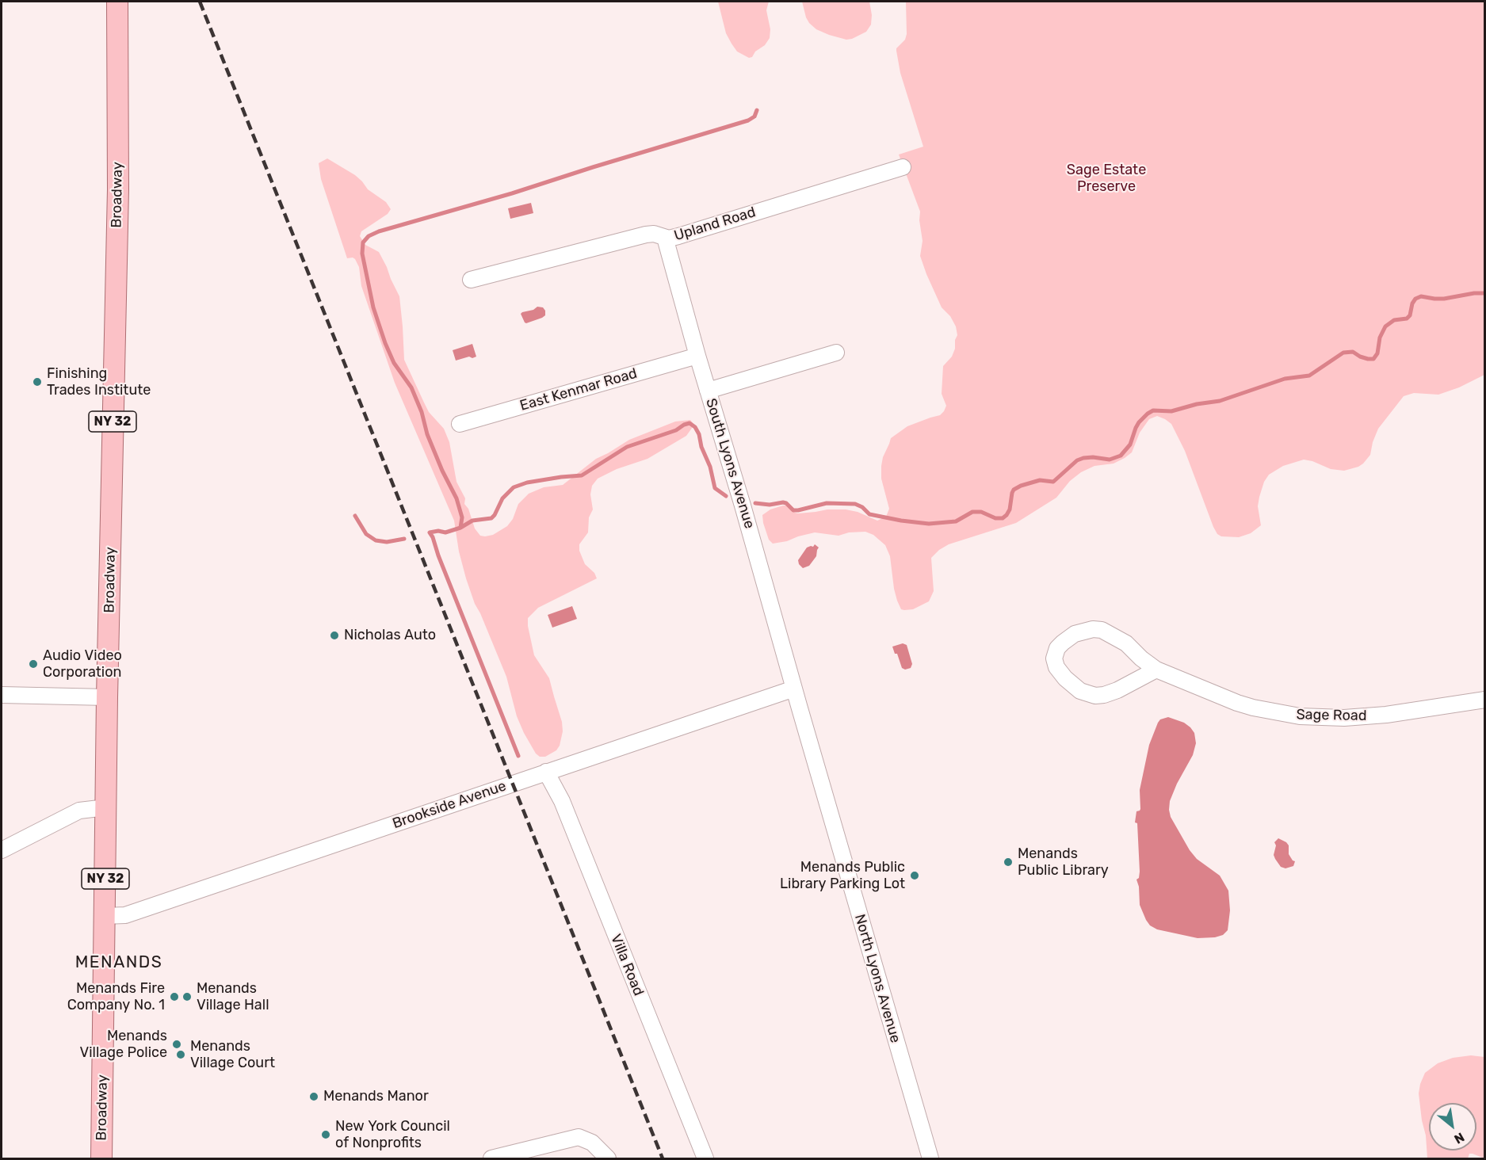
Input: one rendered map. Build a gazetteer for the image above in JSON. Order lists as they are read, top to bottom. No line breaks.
{"streets":{"main road":["Broadway","NY 32"],"street":["Upland Road","East Kenmar Road","South Lyons Avenue","Sage Road","Brookside Avenue","Villa Road","North Lyons Avenue"]},"crossings":[["Broadway","Brookside Avenue"],["Upland Road","South Lyons Avenue"],["East Kenmar Road","South Lyons Avenue"],["South Lyons Avenue","Brookside Avenue"],["South Lyons Avenue","North Lyons Avenue"],["Brookside Avenue","Villa Road"],["Brookside Avenue","North Lyons Avenue"]],"districts":["MENANDS"],"parks":["Sage Estate Preserve"],"places":["Finishing Trades Institute","Nicholas Auto","Audio Video Corporation","Menands Public Library","Menands Public Library Parking Lot","Menands Fire Company No. 1","Menands Village Hall","Menands Village Police","Menands Village Court","Menands Manor","New York Council of Nonprofits"],"north":"bottom right"}
